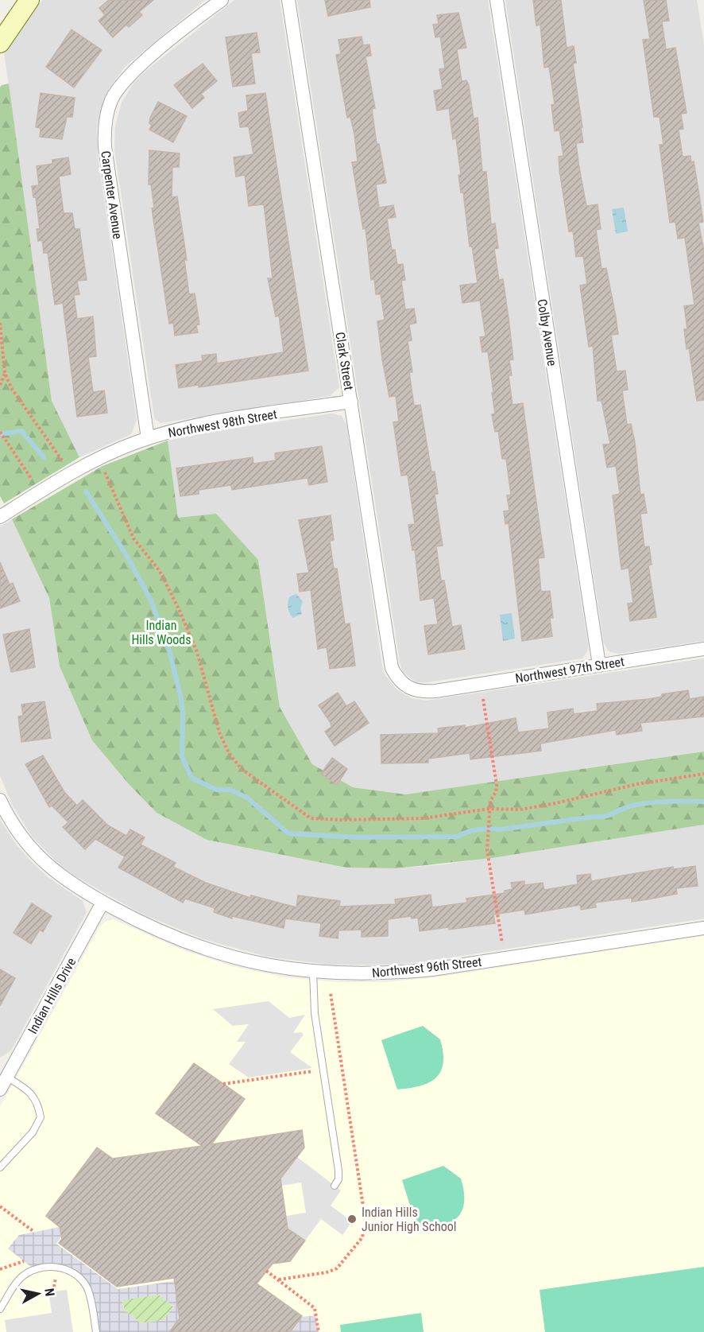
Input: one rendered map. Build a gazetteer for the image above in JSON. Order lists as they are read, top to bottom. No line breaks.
{"streets":{"street":["Carpenter Avenue","Colby Avenue","Clark Street","Northwest 98th Street","Northwest 97th Street","Northwest 96th Street","Indian Hills Drive"]},"crossings":[["Carpenter Avenue","Northwest 98th Street"],["Colby Avenue","Northwest 97th Street"],["Clark Street","Northwest 98th Street"],["Clark Street","Northwest 97th Street"],["Northwest 96th Street","Indian Hills Drive"]],"parks":["Indian Hills Woods"],"places":["Indian Hills Junior High School"],"north":"right"}
